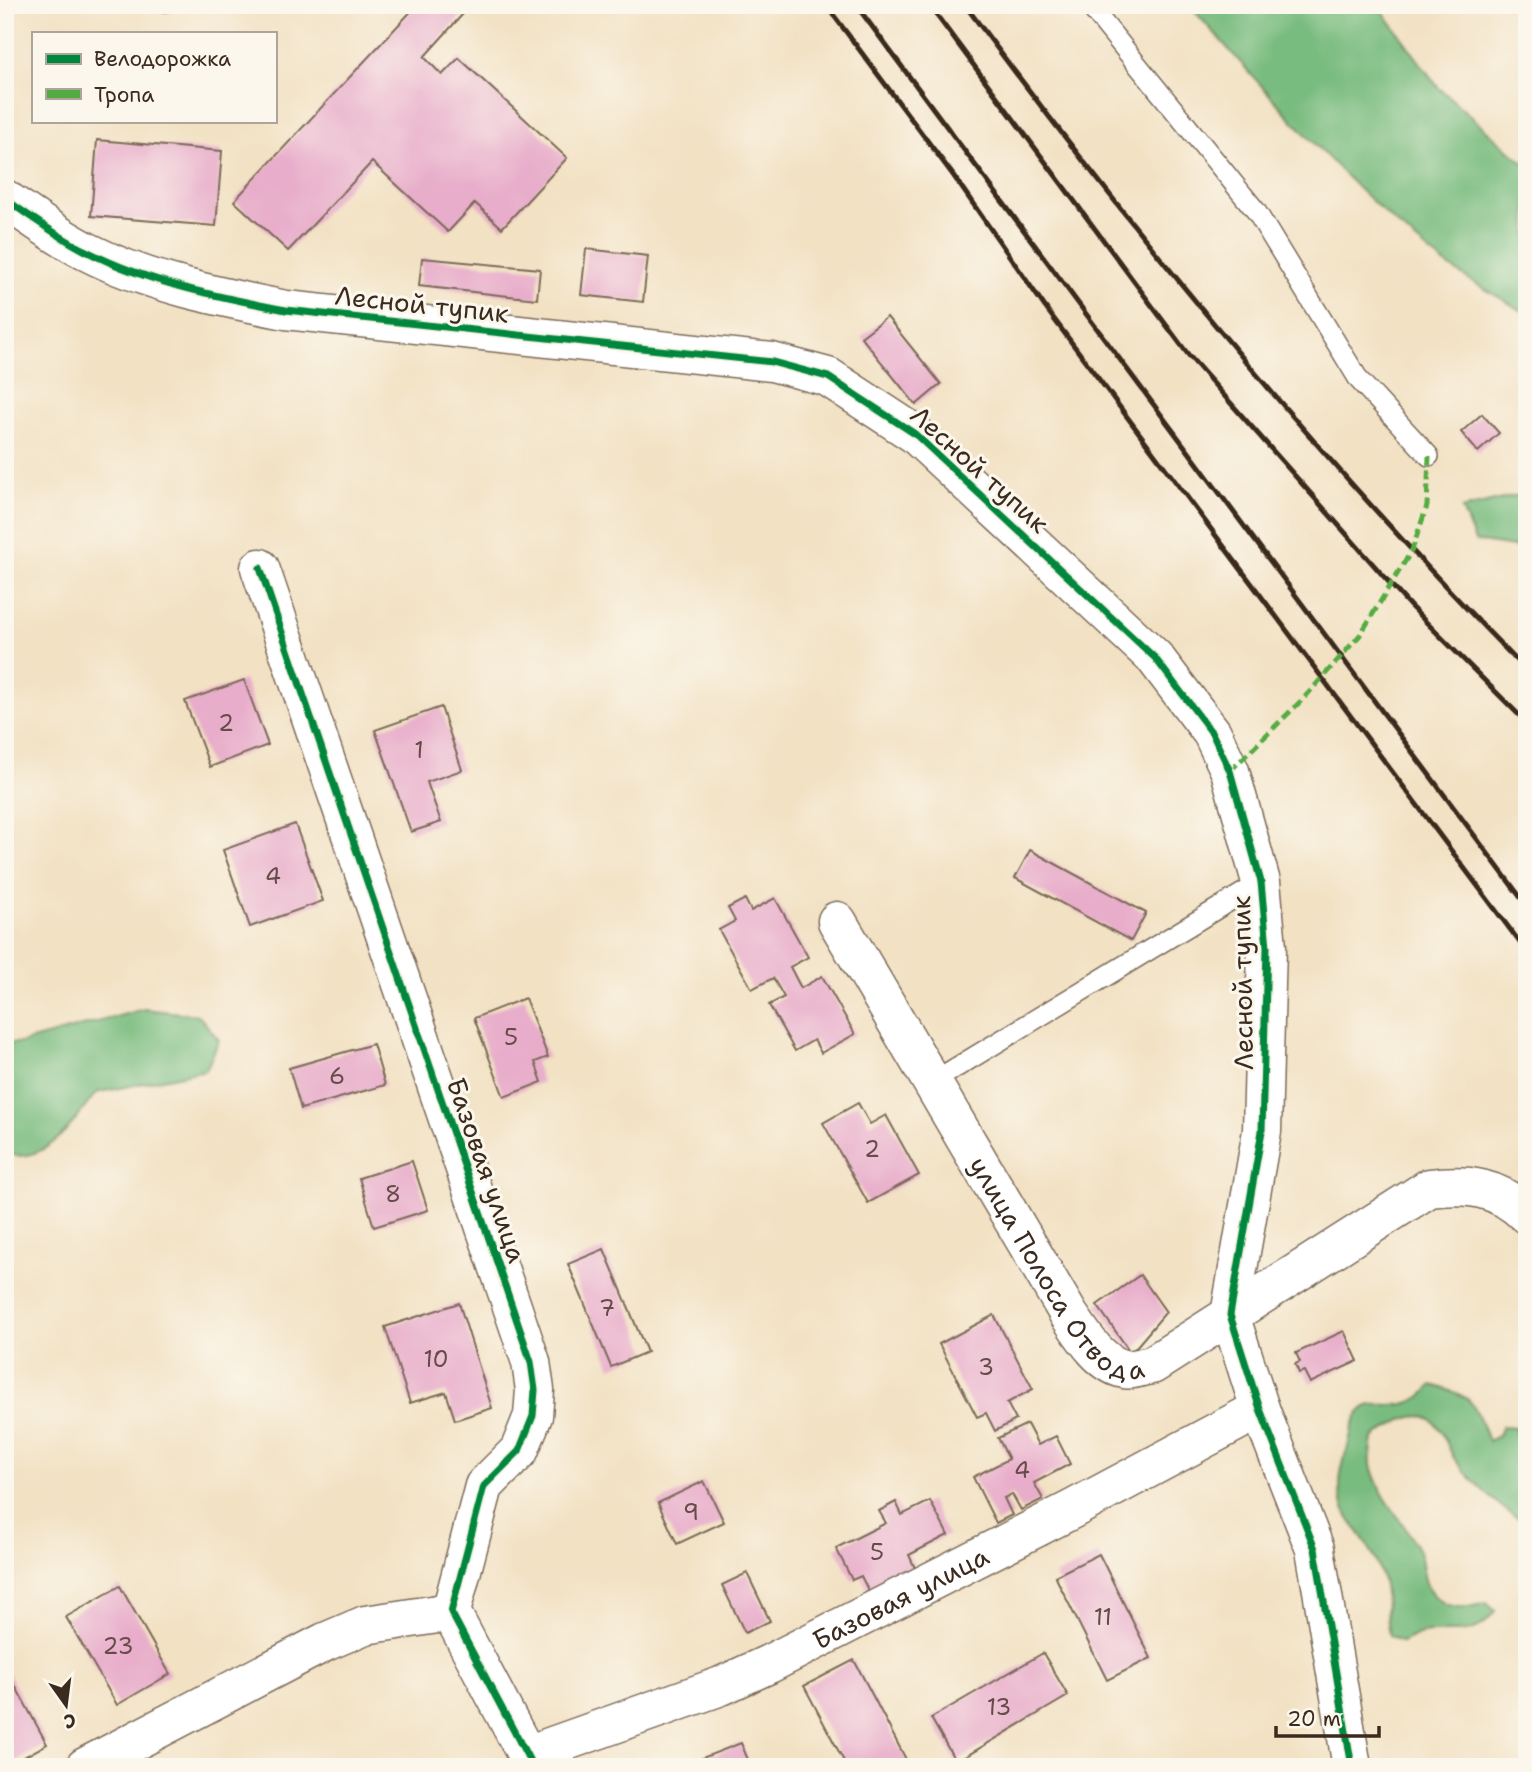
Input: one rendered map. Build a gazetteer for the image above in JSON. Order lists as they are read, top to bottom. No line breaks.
{"streets":{"street":["Лесной тупик","Базовая улица","улица Полоса Отвода"]},"crossings":[["Лесной тупик","улица Полоса Отвода"]],"house_numbers":["2","1","4","5","6","2","8","7","10","3","4","9","5","11","23","13"],"legend":["Велодорожка","Тропа"],"scale_bar":"20 m","north":"bottom"}
